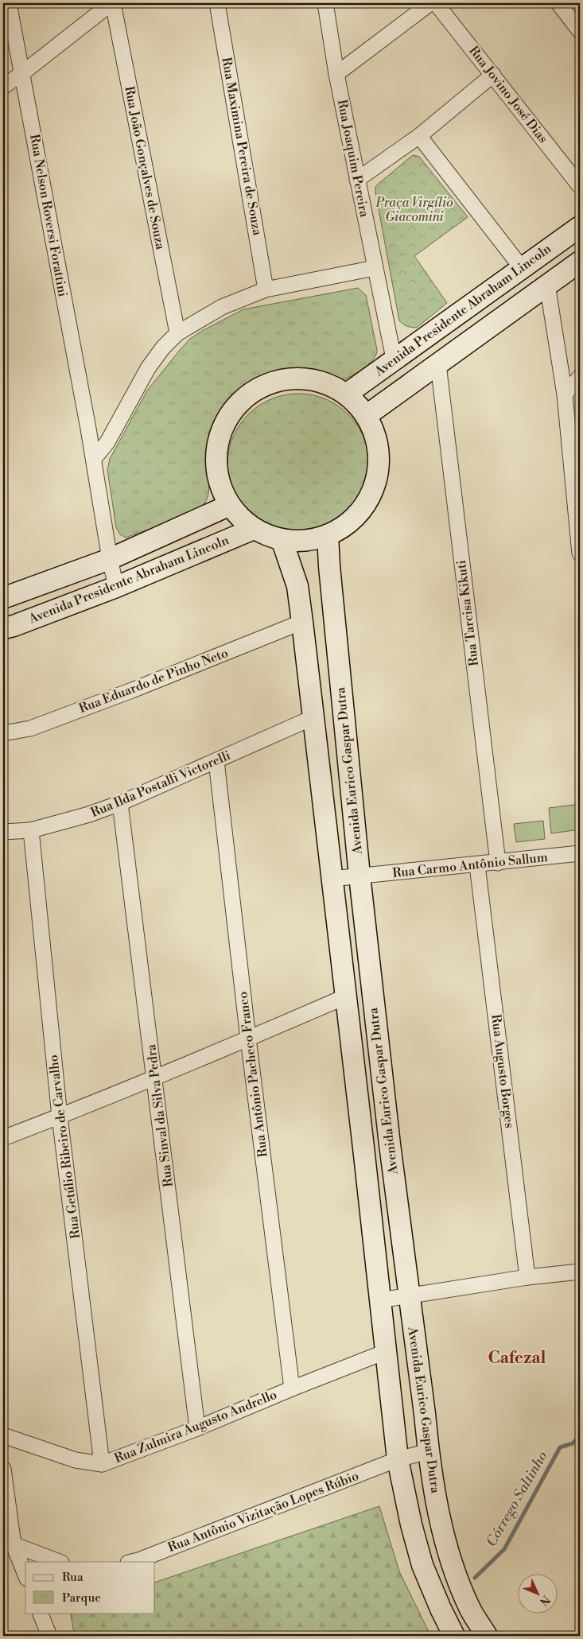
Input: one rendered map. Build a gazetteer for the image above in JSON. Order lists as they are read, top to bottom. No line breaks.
{"streets":{"street":["Rua Jovino José Dias","Rua Maximina Pereira de Souza","Rua Joaquim Pereira","Rua João Gonçalves de Souza","Rua Nelson Roversi Forattini","Avenida Presidente Abraham Lincoln","Rua Tarcisa Kikuti","Rua Eduardo de Pinho Neto","Avenida Eurico Gaspar Dutra","Rua Ilda Postalli Victorelli","Rua Carmo Antônio Sallum","Rua Augusto Borges","Rua Antônio Pacheco Franco","Rua Sinval da Silva Pedra","Rua Getúlio Ribeiro de Carvalho","Rua Zulmira Augusto Andrello","Rua Antônio Vizitação Lopes Rúbio"]},"crossings":[["Rua Joaquim Pereira","Avenida Presidente Abraham Lincoln"],["Rua Nelson Roversi Forattini","Avenida Presidente Abraham Lincoln"],["Rua Tarcisa Kikuti","Rua Carmo Antônio Sallum"],["Rua Eduardo de Pinho Neto","Avenida Eurico Gaspar Dutra"],["Avenida Eurico Gaspar Dutra","Rua Ilda Postalli Victorelli"],["Avenida Eurico Gaspar Dutra","Rua Carmo Antônio Sallum"],["Avenida Eurico Gaspar Dutra","Rua Zulmira Augusto Andrello"],["Avenida Eurico Gaspar Dutra","Rua Antônio Vizitação Lopes Rúbio"],["Rua Ilda Postalli Victorelli","Rua Antônio Pacheco Franco"],["Rua Ilda Postalli Victorelli","Rua Sinval da Silva Pedra"],["Rua Ilda Postalli Victorelli","Rua Getúlio Ribeiro de Carvalho"],["Rua Carmo Antônio Sallum","Rua Augusto Borges"],["Rua Antônio Pacheco Franco","Rua Zulmira Augusto Andrello"],["Rua Sinval da Silva Pedra","Rua Zulmira Augusto Andrello"],["Rua Getúlio Ribeiro de Carvalho","Rua Zulmira Augusto Andrello"]],"districts":["Cafezal"],"water":["Córrego Saltinho"],"parks":["Praça Virgílio Giacomini"],"legend":["Rua","Parque"],"north":"bottom right"}
